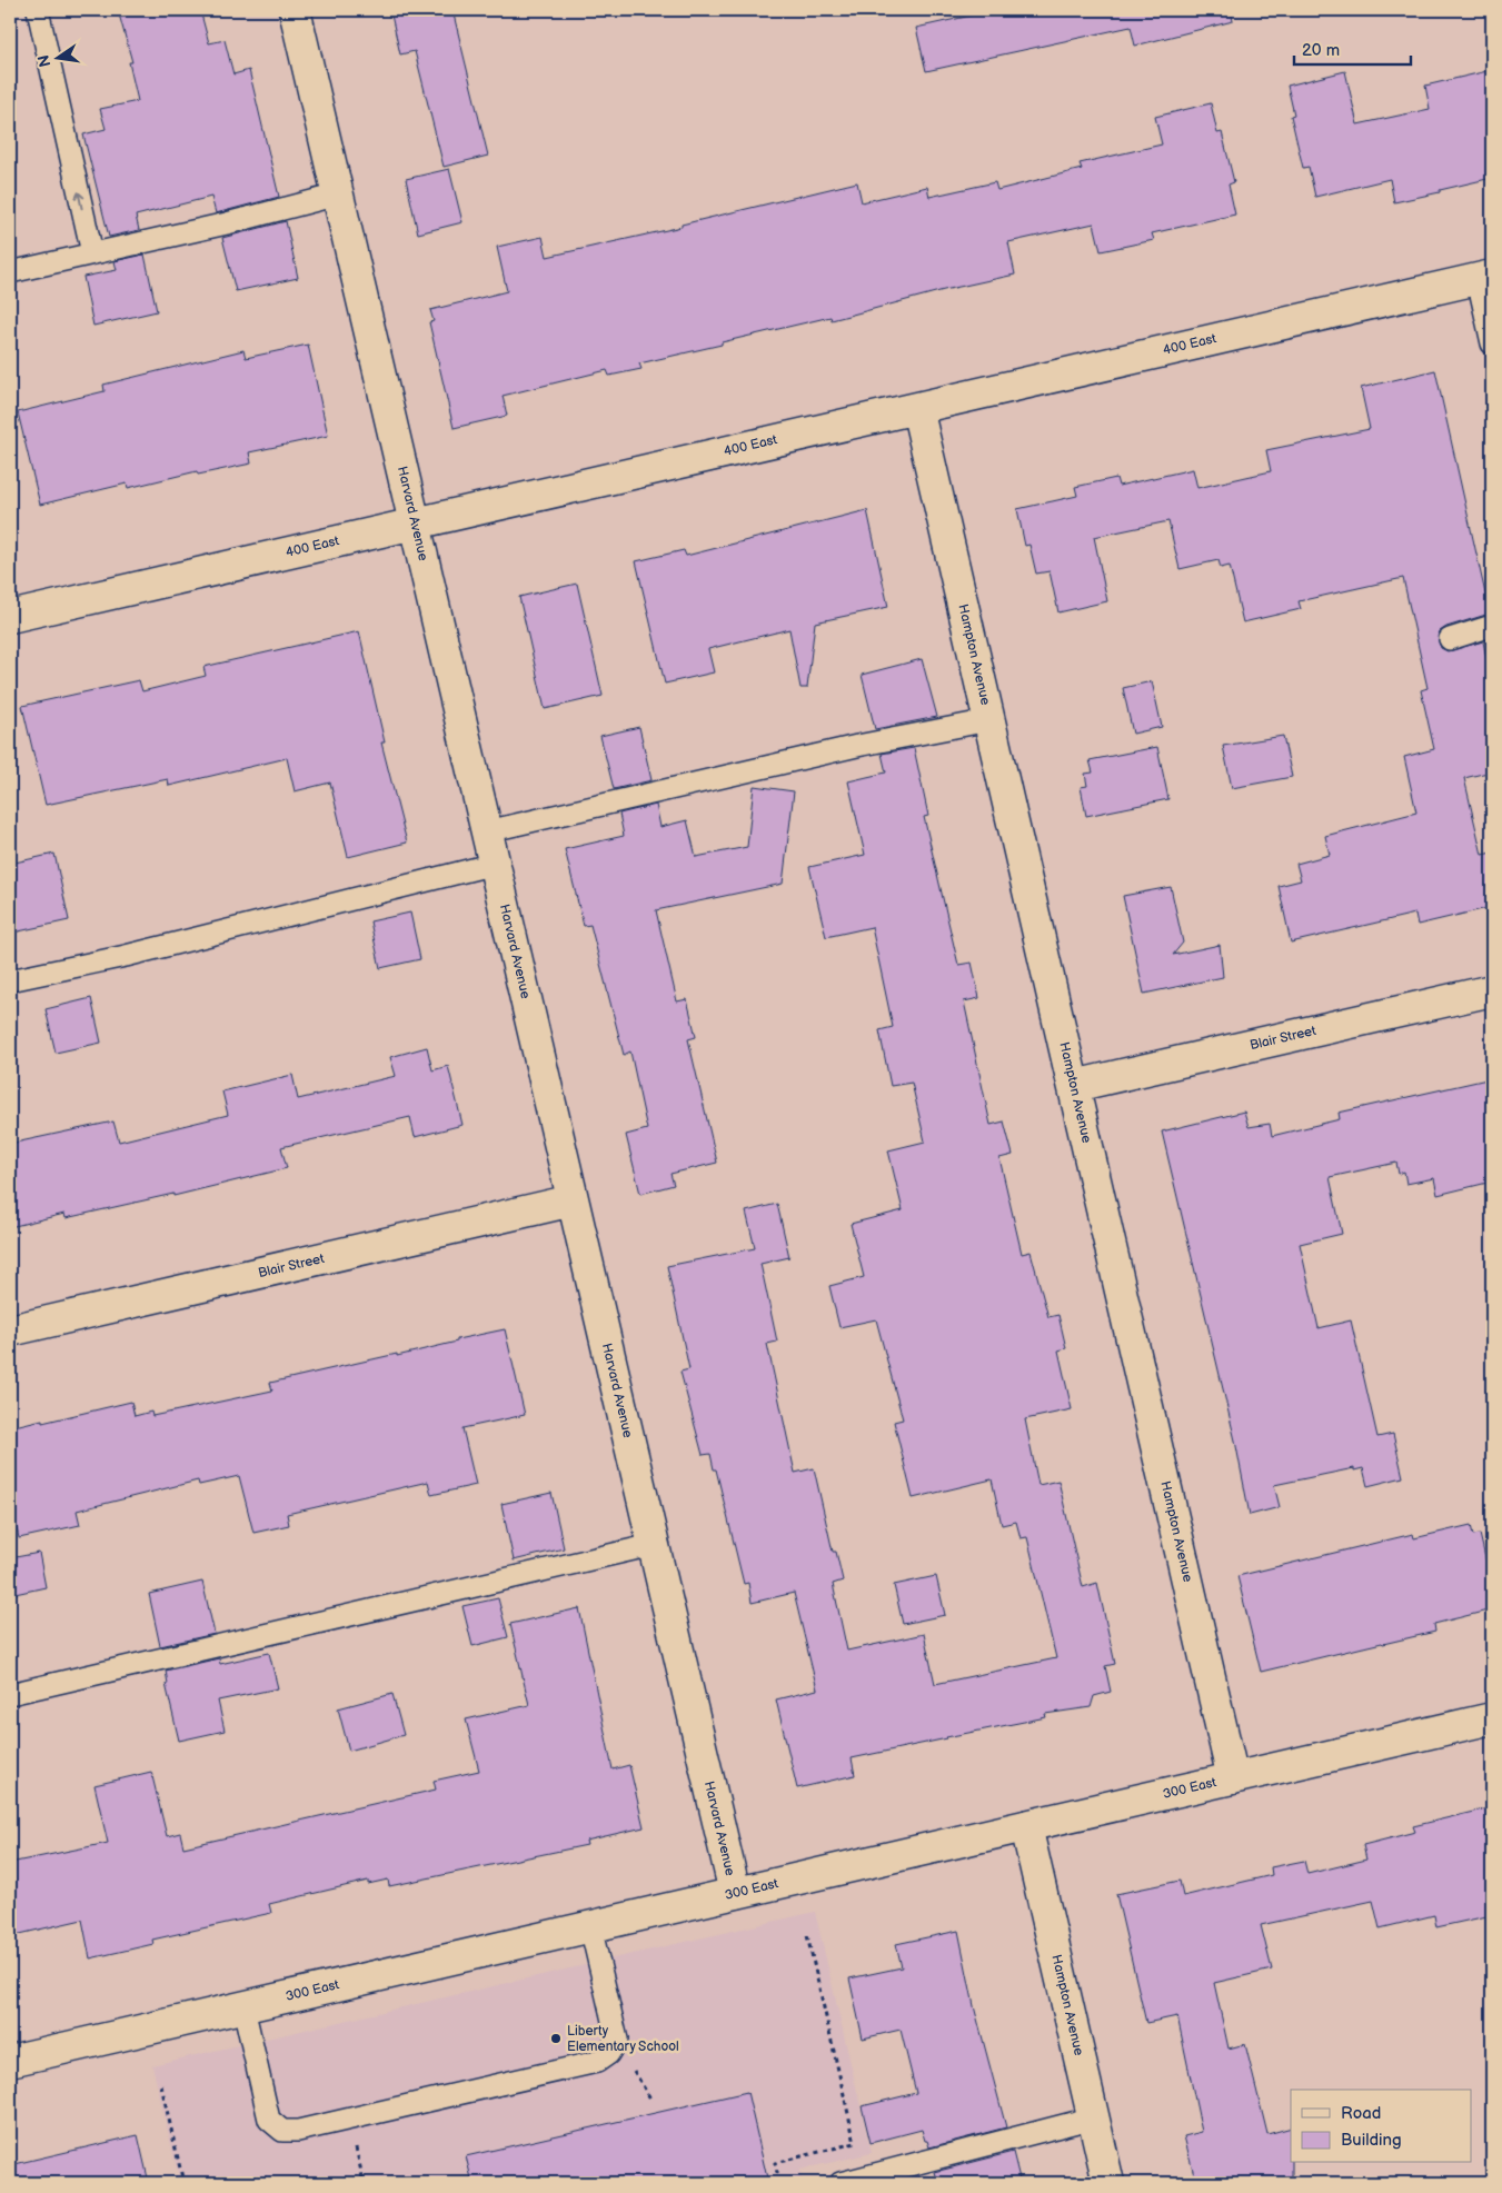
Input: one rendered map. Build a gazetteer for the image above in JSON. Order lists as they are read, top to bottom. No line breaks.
{"streets":{"street":["400 East","Harvard Avenue","Hampton Avenue","Blair Street","300 East"]},"crossings":[["400 East","Harvard Avenue"],["400 East","Hampton Avenue"],["Harvard Avenue","Blair Street"],["Harvard Avenue","300 East"],["Hampton Avenue","Blair Street"],["Hampton Avenue","300 East"]],"places":["Liberty Elementary School"],"legend":["Road","Building"],"scale_bar":"20 m","north":"left"}
